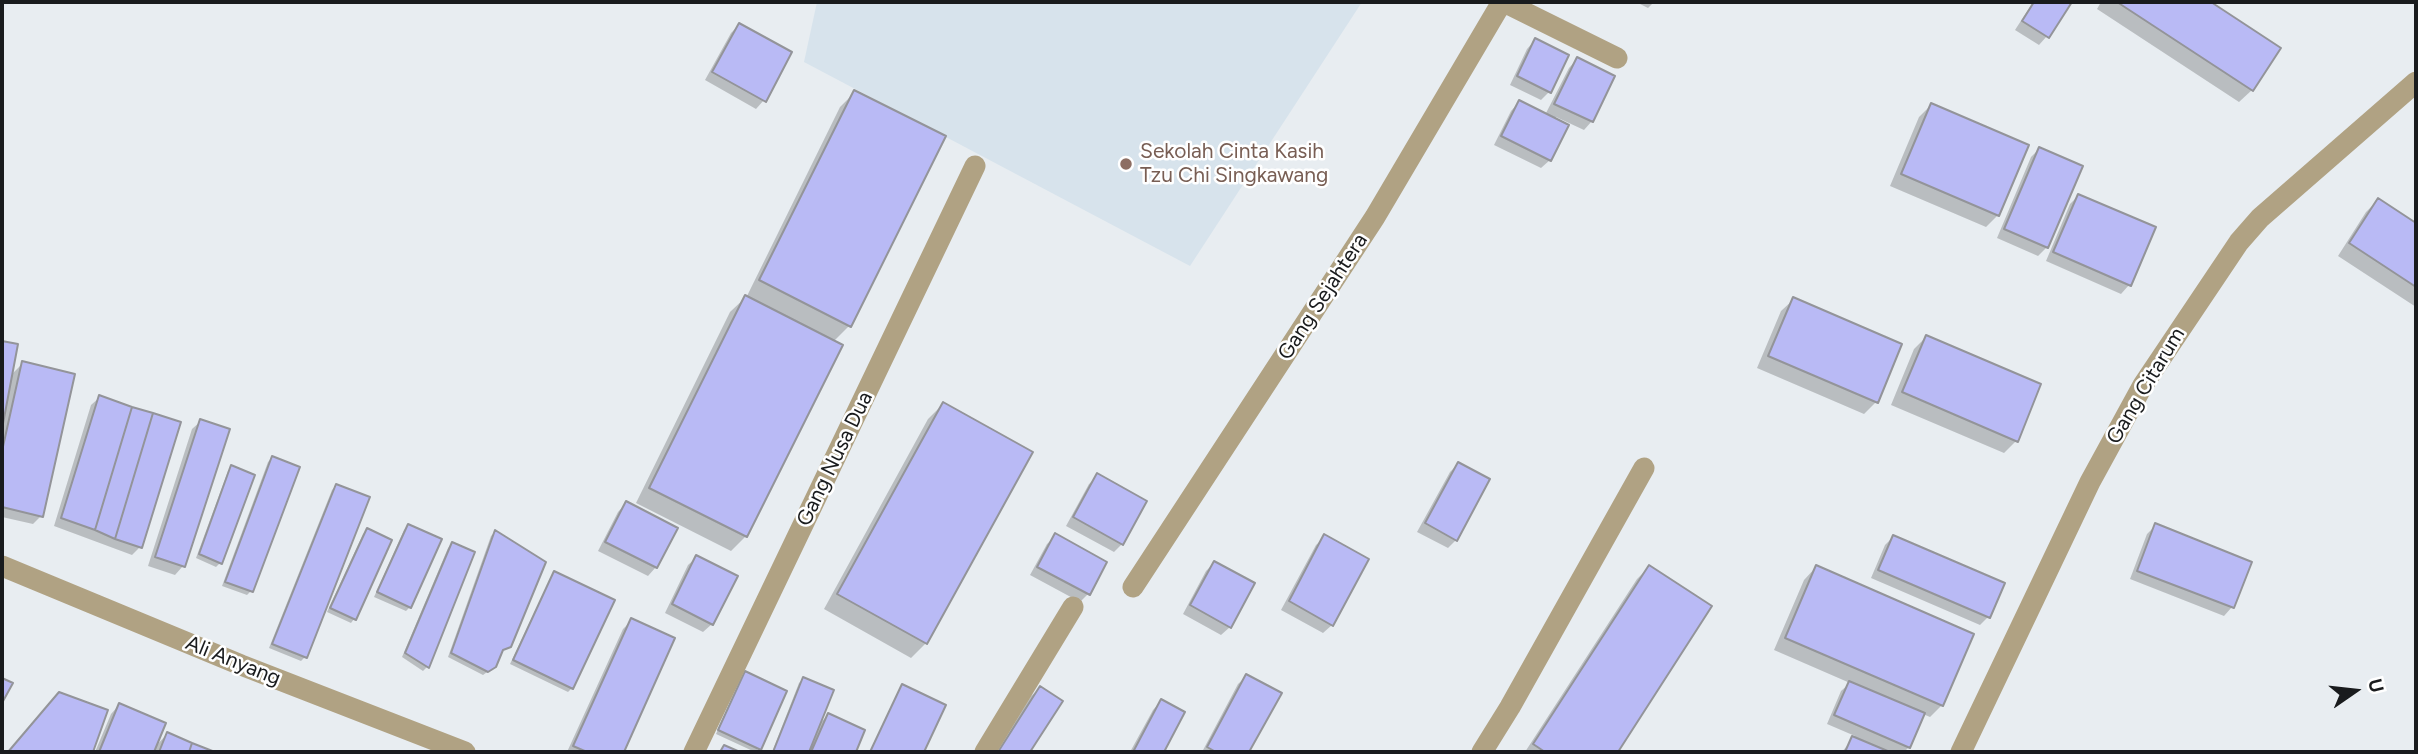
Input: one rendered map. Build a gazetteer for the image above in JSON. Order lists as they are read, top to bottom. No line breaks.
{"streets":{"street":["Gang Sejahtera","Gang Citarum","Gang Nusa Dua","Ali Anyang"]},"places":["Sekolah Cinta Kasih Tzu Chi Singkawang"],"north":"right"}
